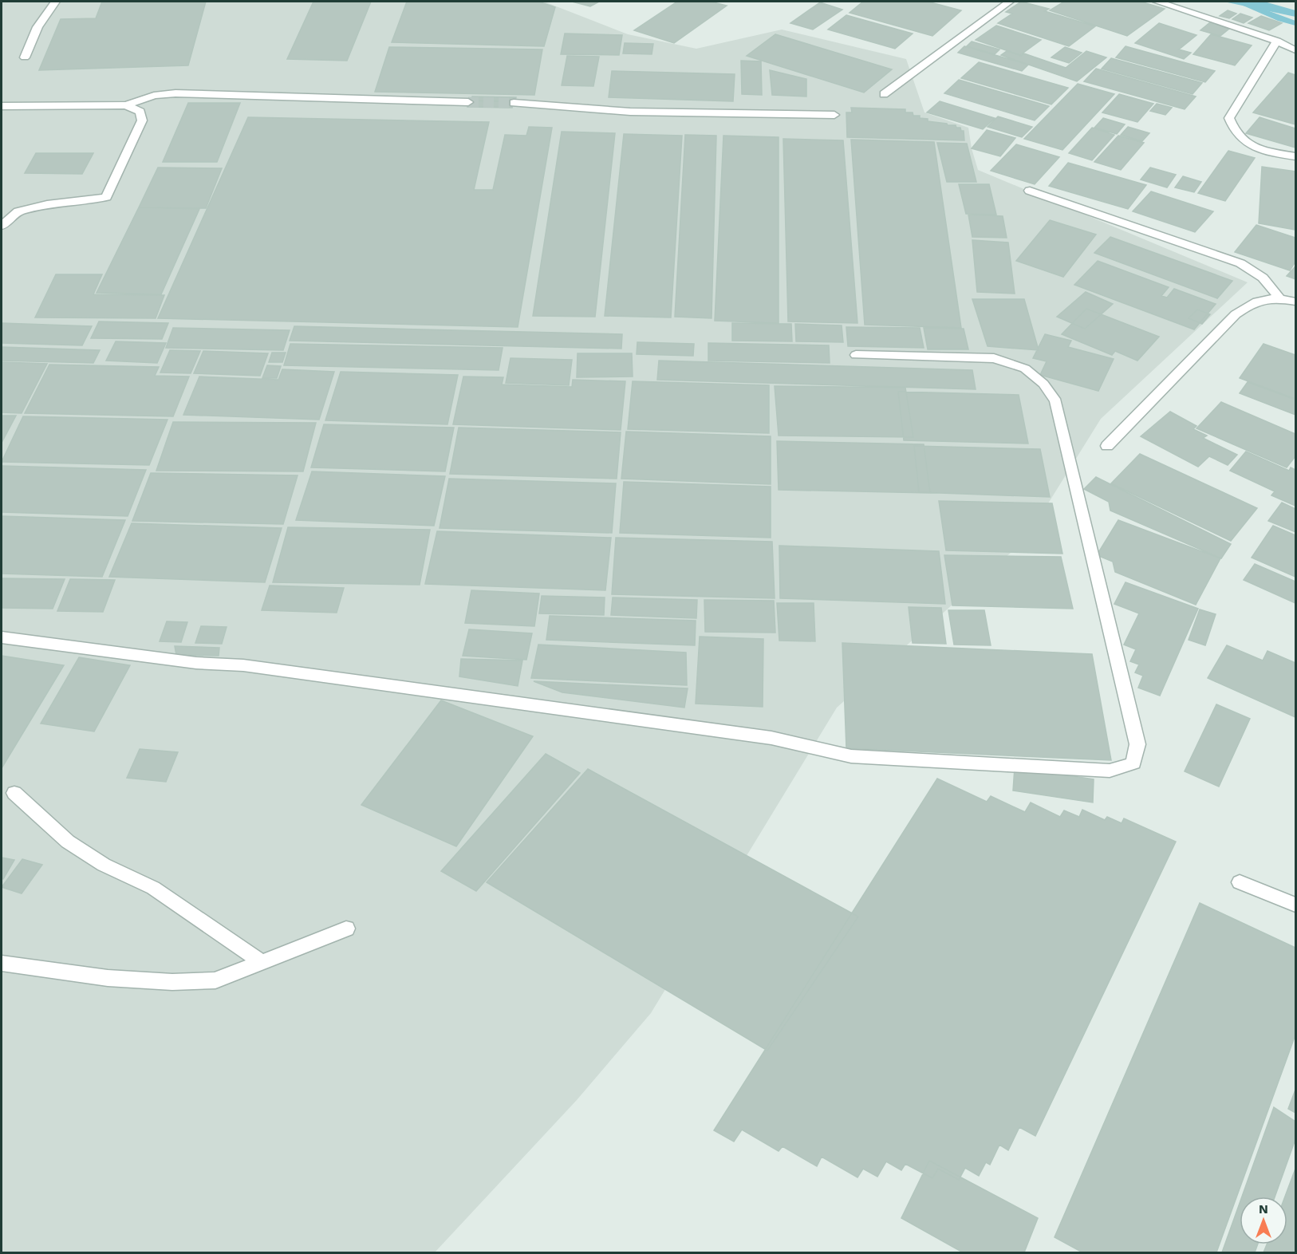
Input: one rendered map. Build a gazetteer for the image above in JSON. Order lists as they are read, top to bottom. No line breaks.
{"north":"top"}
